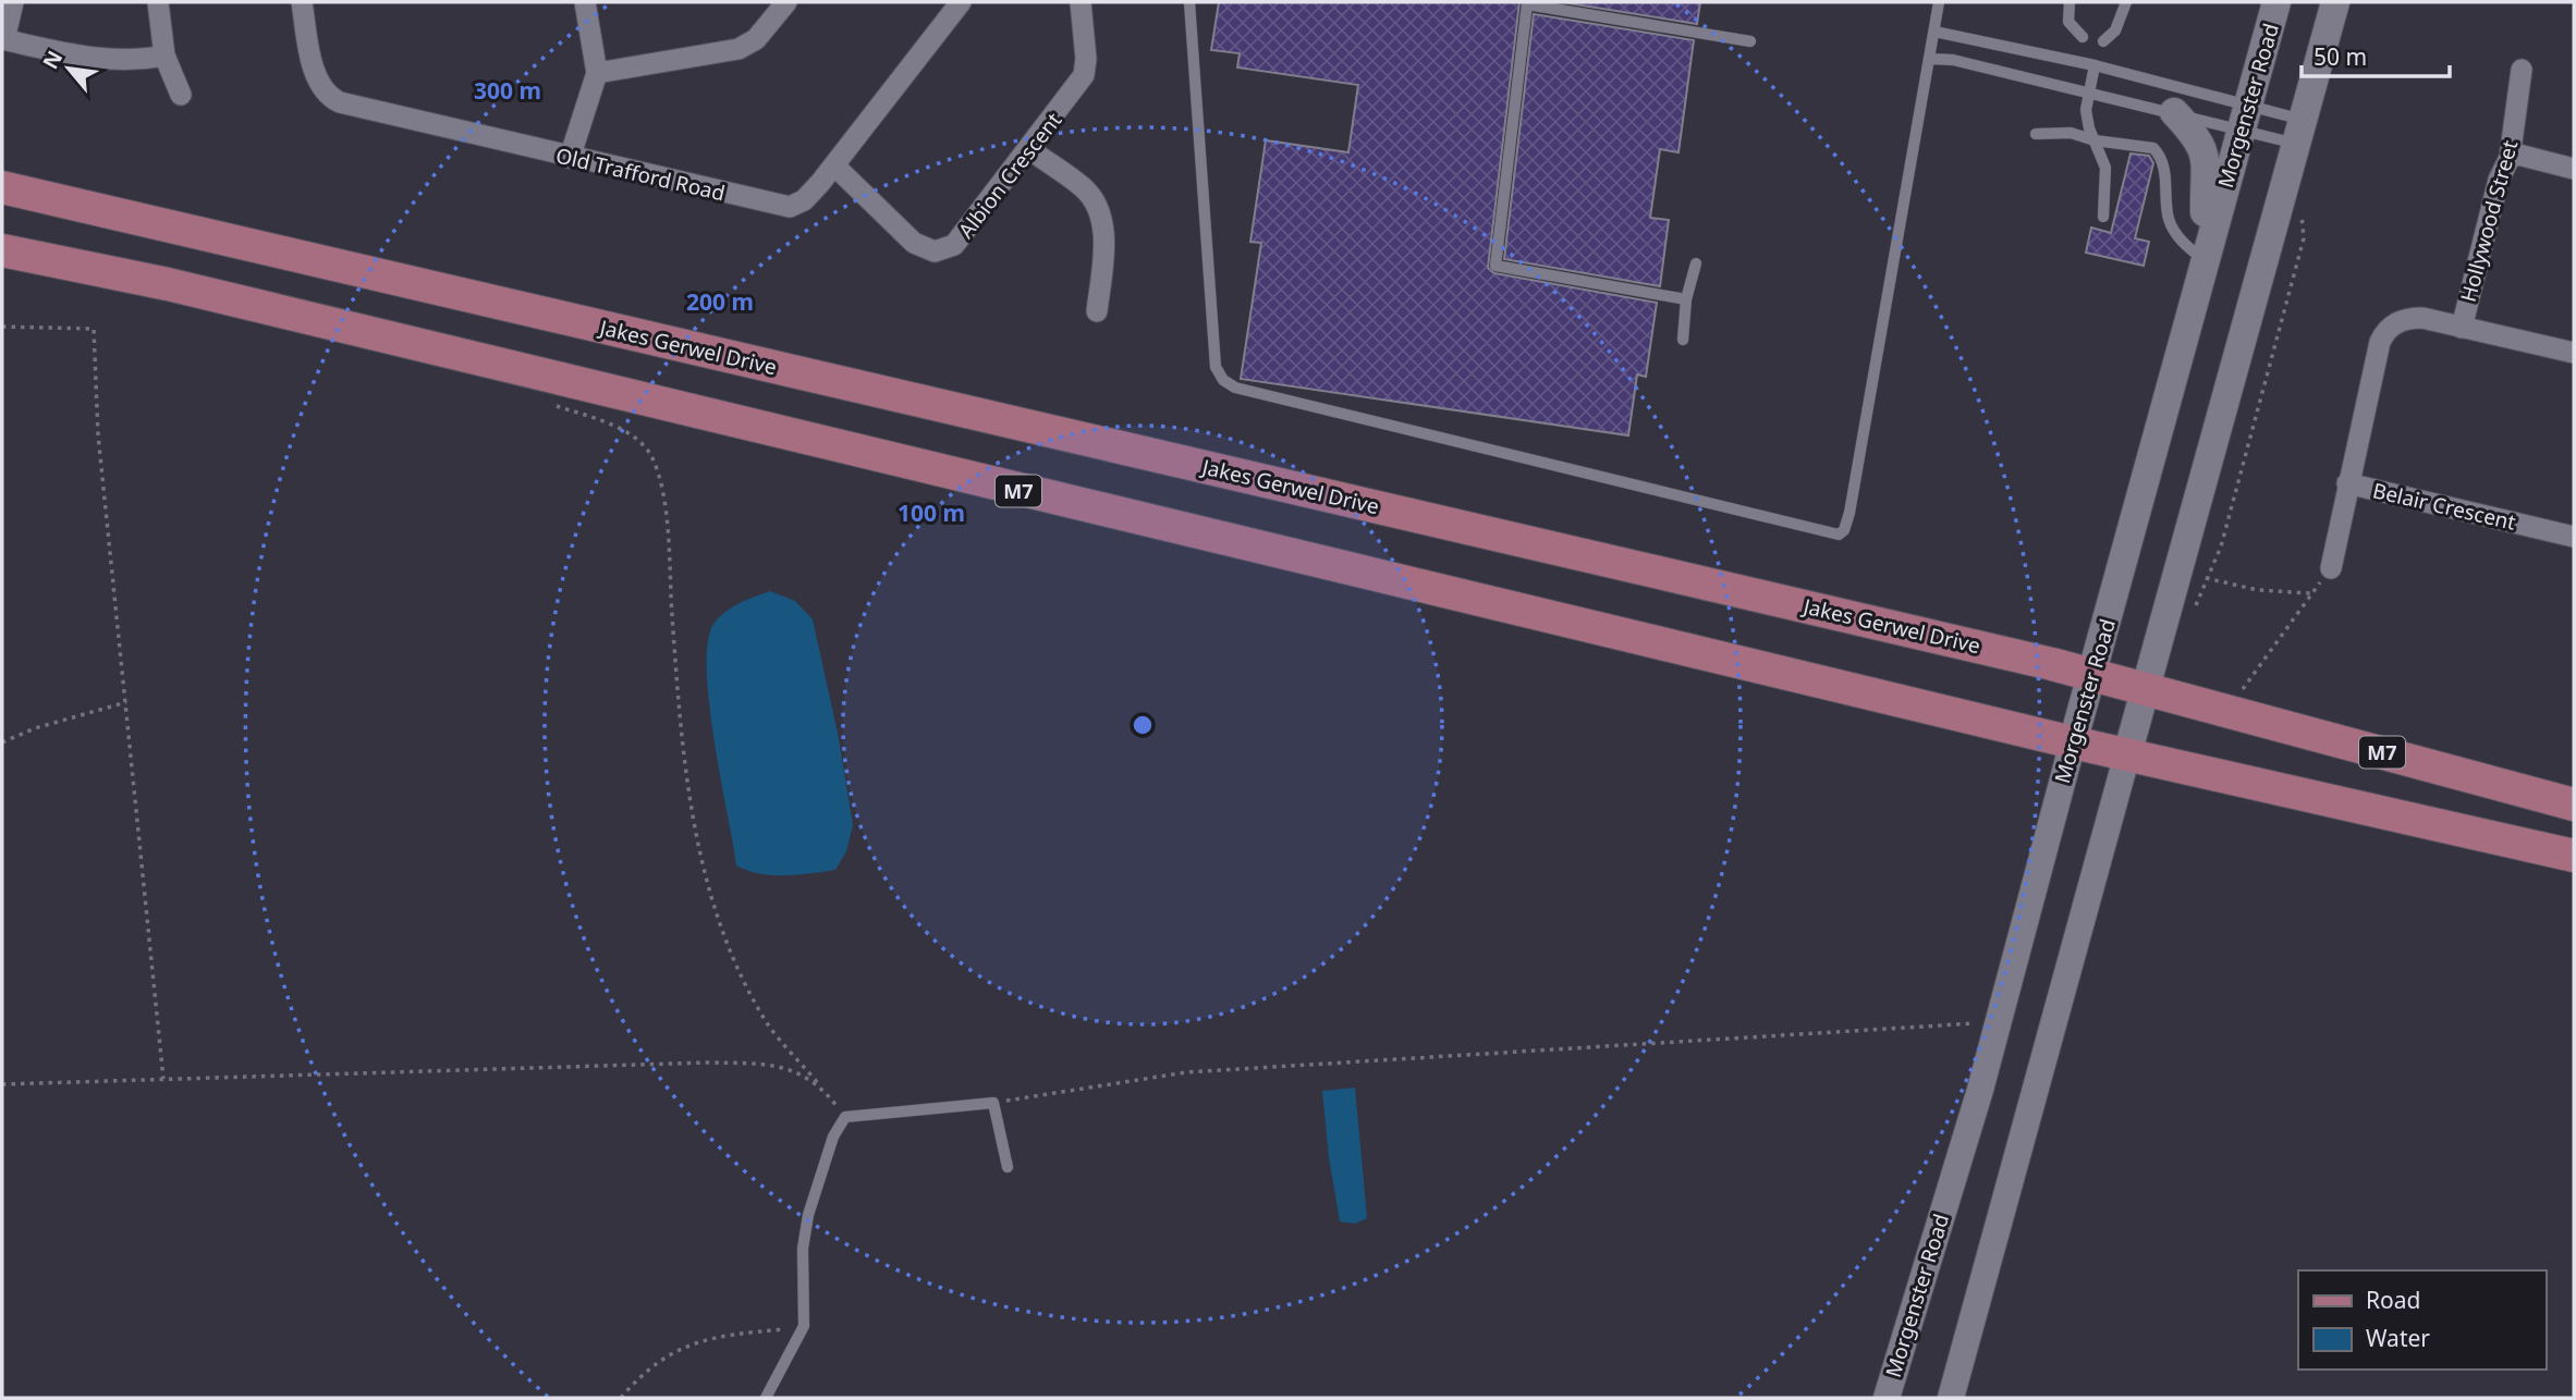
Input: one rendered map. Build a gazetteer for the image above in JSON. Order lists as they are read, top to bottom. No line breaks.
{"streets":{"main road":["Morgenster Road","Jakes Gerwel Drive","M7"],"street":["Old Trafford Road","Albion Crescent","Hollywood Street","Belair Crescent"]},"crossings":[["Morgenster Road","Jakes Gerwel Drive"],["Morgenster Road","M7"],["Old Trafford Road","Albion Crescent"],["Hollywood Street","Belair Crescent"]],"legend":["Road","Water"],"scale_bar":"50 m","north":"top left","rings":["300 m","200 m","100 m"]}
